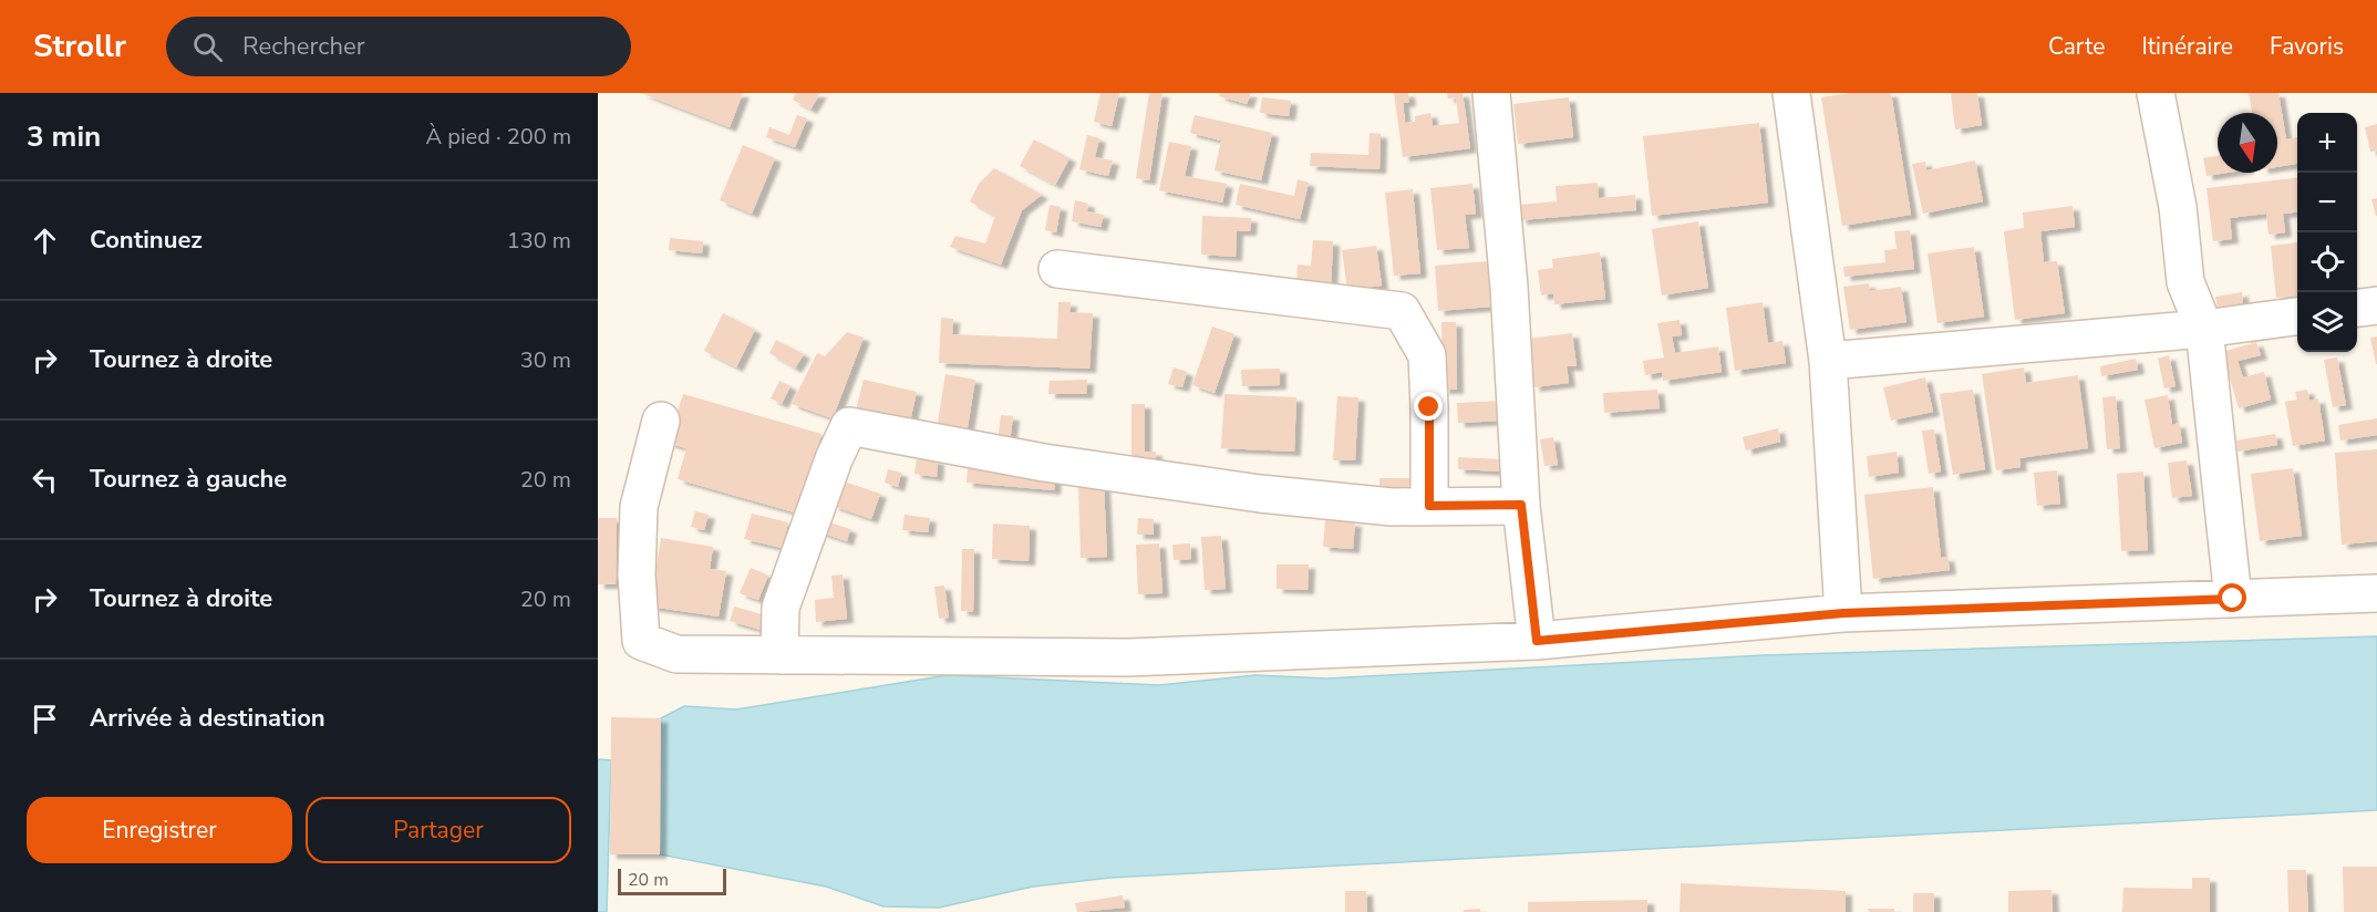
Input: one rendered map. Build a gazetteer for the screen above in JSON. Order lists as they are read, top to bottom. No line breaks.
{"scale_bar":"20 m","north":"bottom","page":{"header":"Strollr","search":"Rechercher","nav":["Carte","Itinéraire","Favoris"],"heading":["3 min","À pied · 200 m"],"map_buttons":["+","−"],"list":[["Continuez","130 m"],["Tournez à droite","30 m"],["Tournez à gauche","20 m"],["Tournez à droite","20 m"],"Arrivée à destination"],"buttons":["Enregistrer","Partager"],"scale":"20 m"}}
